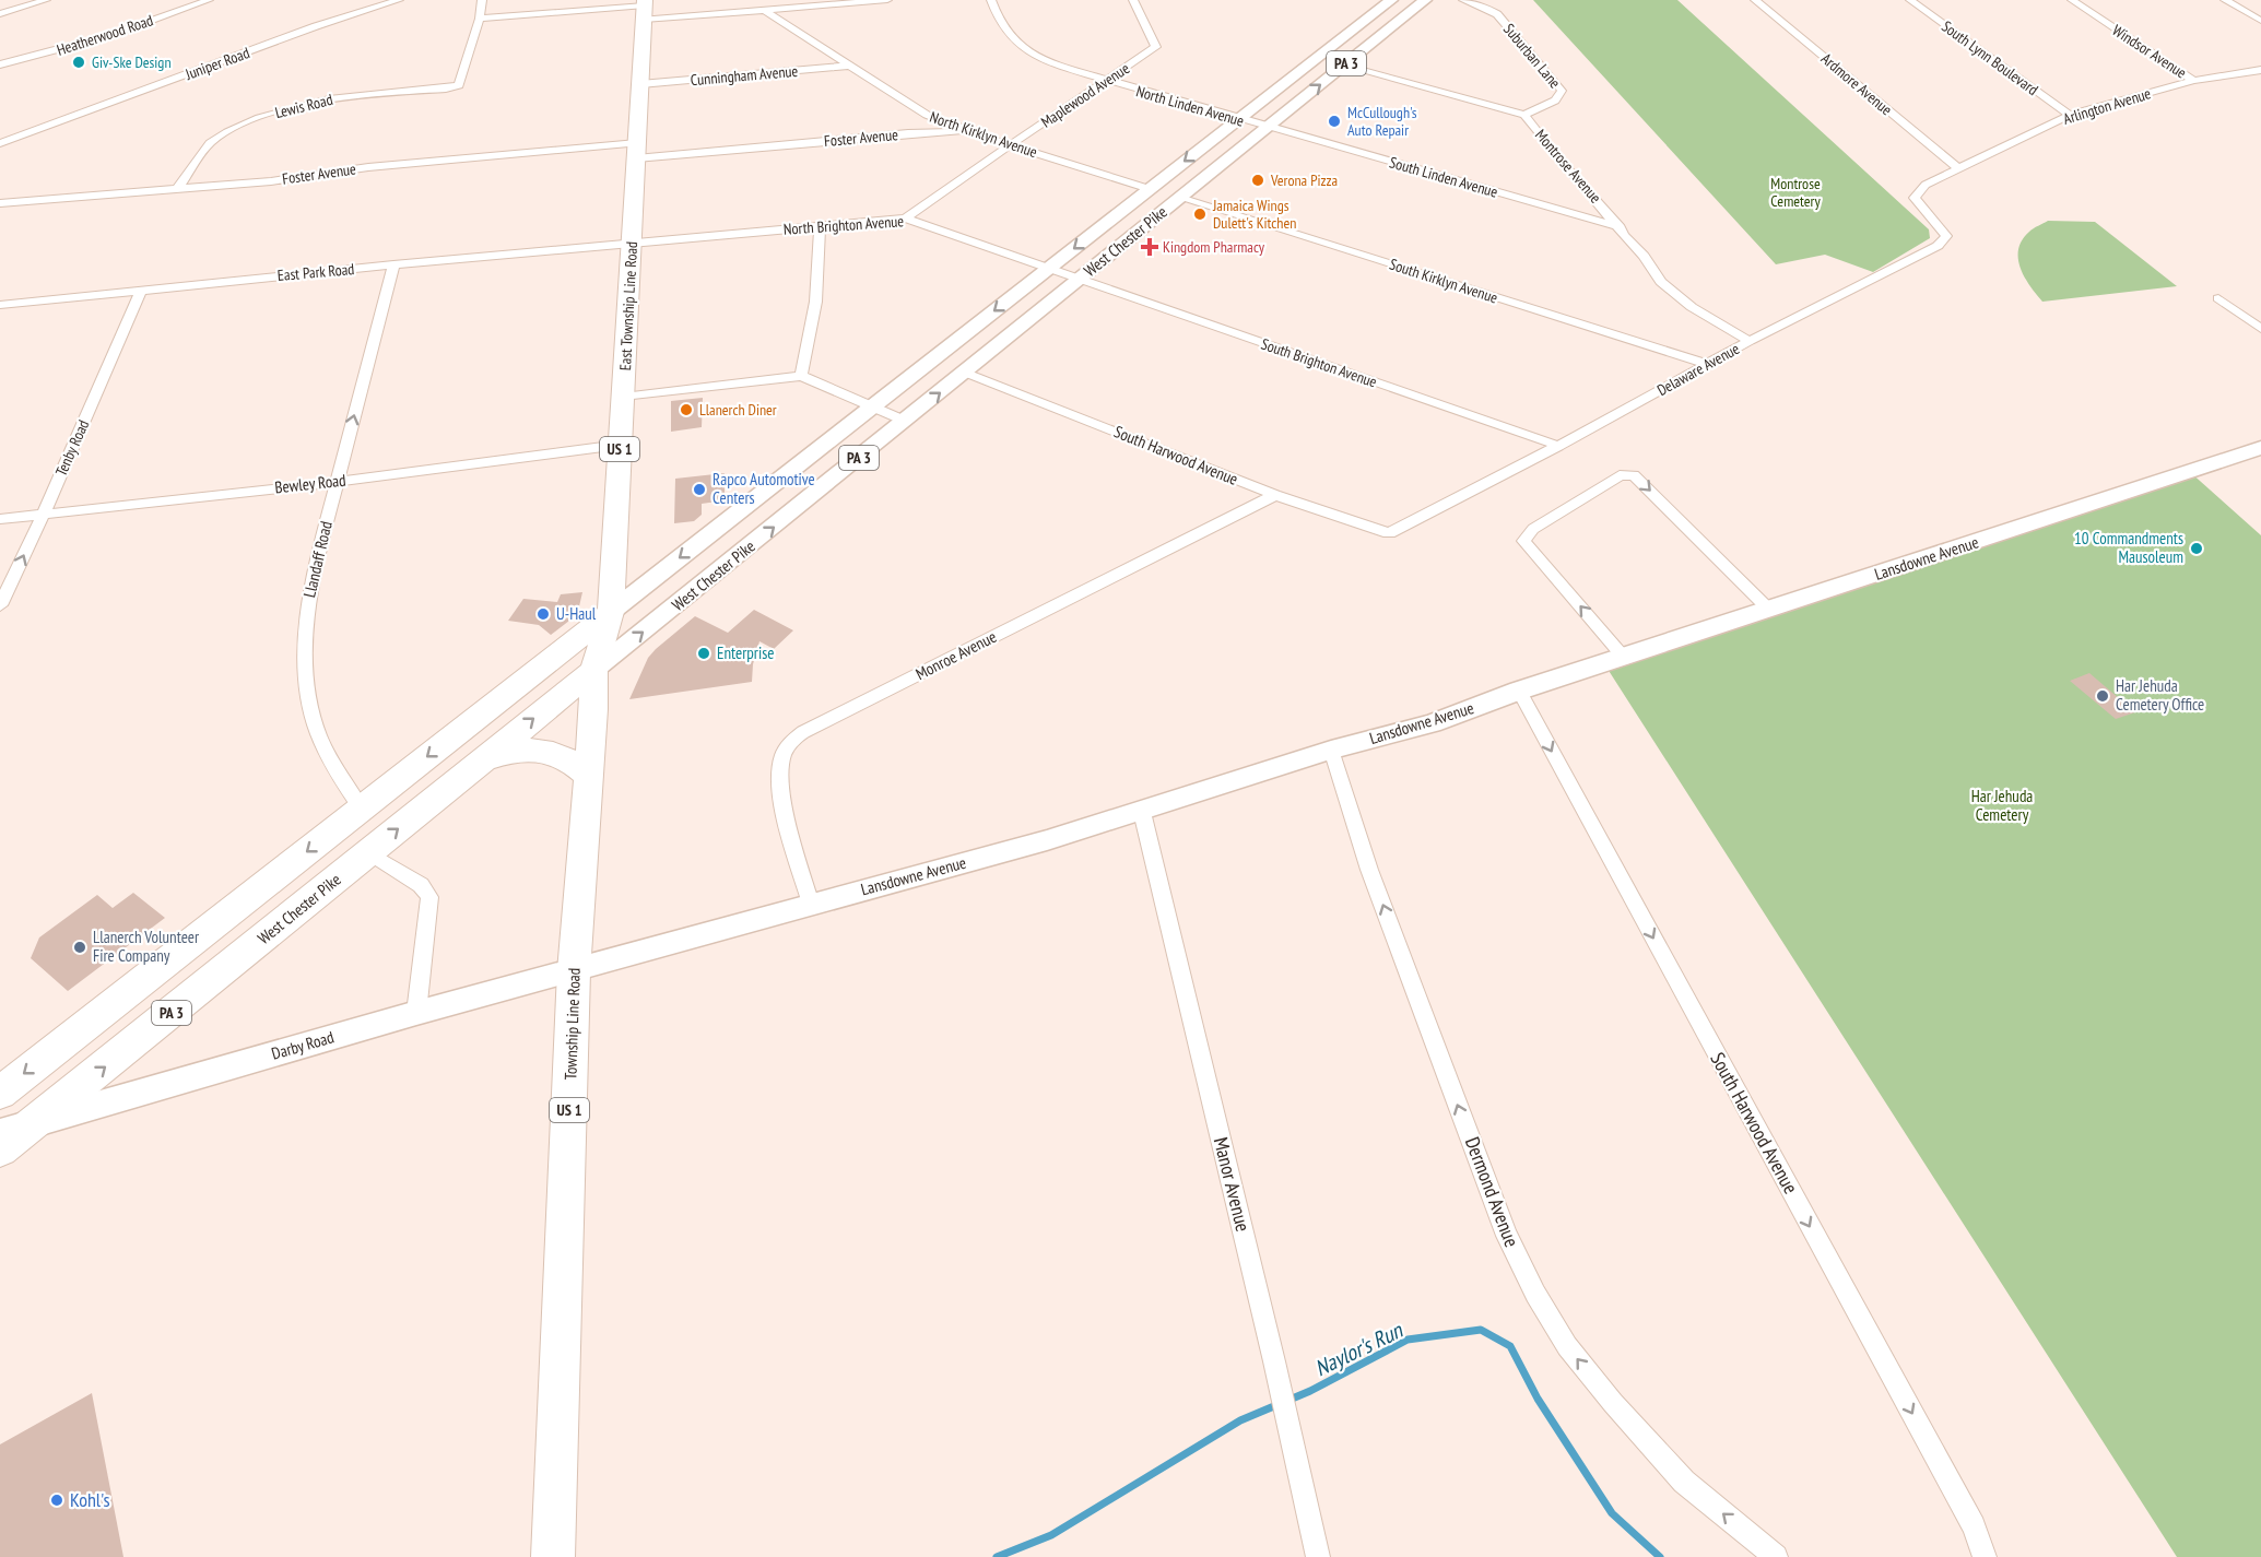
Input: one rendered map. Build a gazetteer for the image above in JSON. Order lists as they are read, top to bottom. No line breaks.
{"streets":{"highway":["PA 3","West Chester Pike","East Township Line Road","US 1","Township Line Road"],"main road":["Lansdowne Avenue","Darby Road"],"street":["Heatherwood Road","Windsor Avenue","Suburban Lane","South Lynn Boulevard","Juniper Road","Cunningham Avenue","Ardmore Avenue","Maplewood Avenue","Lewis Road","North Linden Avenue","Arlington Avenue","North Kirklyn Avenue","Foster Avenue","Montrose Avenue","South Linden Avenue","North Brighton Avenue","East Park Road","South Kirklyn Avenue","South Brighton Avenue","Delaware Avenue","Tenby Road","South Harwood Avenue","Bewley Road","Llandaff Road","Monroe Avenue","Manor Avenue","Dermond Avenue"]},"crossings":[["Windsor Avenue","Arlington Avenue"],["Suburban Lane","Montrose Avenue"],["South Lynn Boulevard","Arlington Avenue"],["Cunningham Avenue","North Kirklyn Avenue"],["Cunningham Avenue","East Township Line Road"],["Ardmore Avenue","Arlington Avenue"],["Maplewood Avenue","North Linden Avenue"],["Maplewood Avenue","North Kirklyn Avenue"],["Maplewood Avenue","North Brighton Avenue"],["Lewis Road","Foster Avenue"],["North Linden Avenue","South Linden Avenue"],["North Linden Avenue","West Chester Pike"],["Arlington Avenue","Delaware Avenue"],["North Kirklyn Avenue","Foster Avenue"],["North Kirklyn Avenue","West Chester Pike"],["Foster Avenue","East Township Line Road"],["Montrose Avenue","South Linden Avenue"],["Montrose Avenue","West Chester Pike"],["Montrose Avenue","Delaware Avenue"],["South Linden Avenue","West Chester Pike"],["North Brighton Avenue","West Chester Pike"],["North Brighton Avenue","East Park Road"],["North Brighton Avenue","East Township Line Road"],["North Brighton Avenue","South Brighton Avenue"],["West Chester Pike","South Kirklyn Avenue"],["West Chester Pike","East Township Line Road"],["West Chester Pike","South Brighton Avenue"],["West Chester Pike","South Harwood Avenue"],["West Chester Pike","Llandaff Road"],["West Chester Pike","Township Line Road"],["West Chester Pike","Darby Road"],["East Park Road","East Township Line Road"],["East Park Road","Tenby Road"],["East Park Road","Llandaff Road"],["South Kirklyn Avenue","Delaware Avenue"],["East Township Line Road","Bewley Road"],["East Township Line Road","Township Line Road"],["South Brighton Avenue","Delaware Avenue"],["Delaware Avenue","South Harwood Avenue"],["Tenby Road","Bewley Road"],["South Harwood Avenue","Lansdowne Avenue"],["South Harwood Avenue","Monroe Avenue"],["Bewley Road","Llandaff Road"],["Lansdowne Avenue","Monroe Avenue"],["Lansdowne Avenue","Township Line Road"],["Lansdowne Avenue","Darby Road"],["Lansdowne Avenue","Manor Avenue"],["Lansdowne Avenue","Dermond Avenue"],["Township Line Road","Darby Road"]],"one_way":["South Harwood Avenue","Llandaff Road","Dermond Avenue"],"water":["Naylor's Run"],"parks":["Montrose Cemetery","Har Jehuda Cemetery"],"places":{"other":["Giv-Ske Design","McCullough's Auto Repair","Verona Pizza","Jamaica Wings Dulett's Kitchen","Llanerch Diner","Rapco Automotive Centers","10 Commandments Mausoleum","U-Haul","Enterprise","Har Jehuda Cemetery Office","Llanerch Volunteer Fire Company","Kohl's"],"health":["Kingdom Pharmacy"]}}
